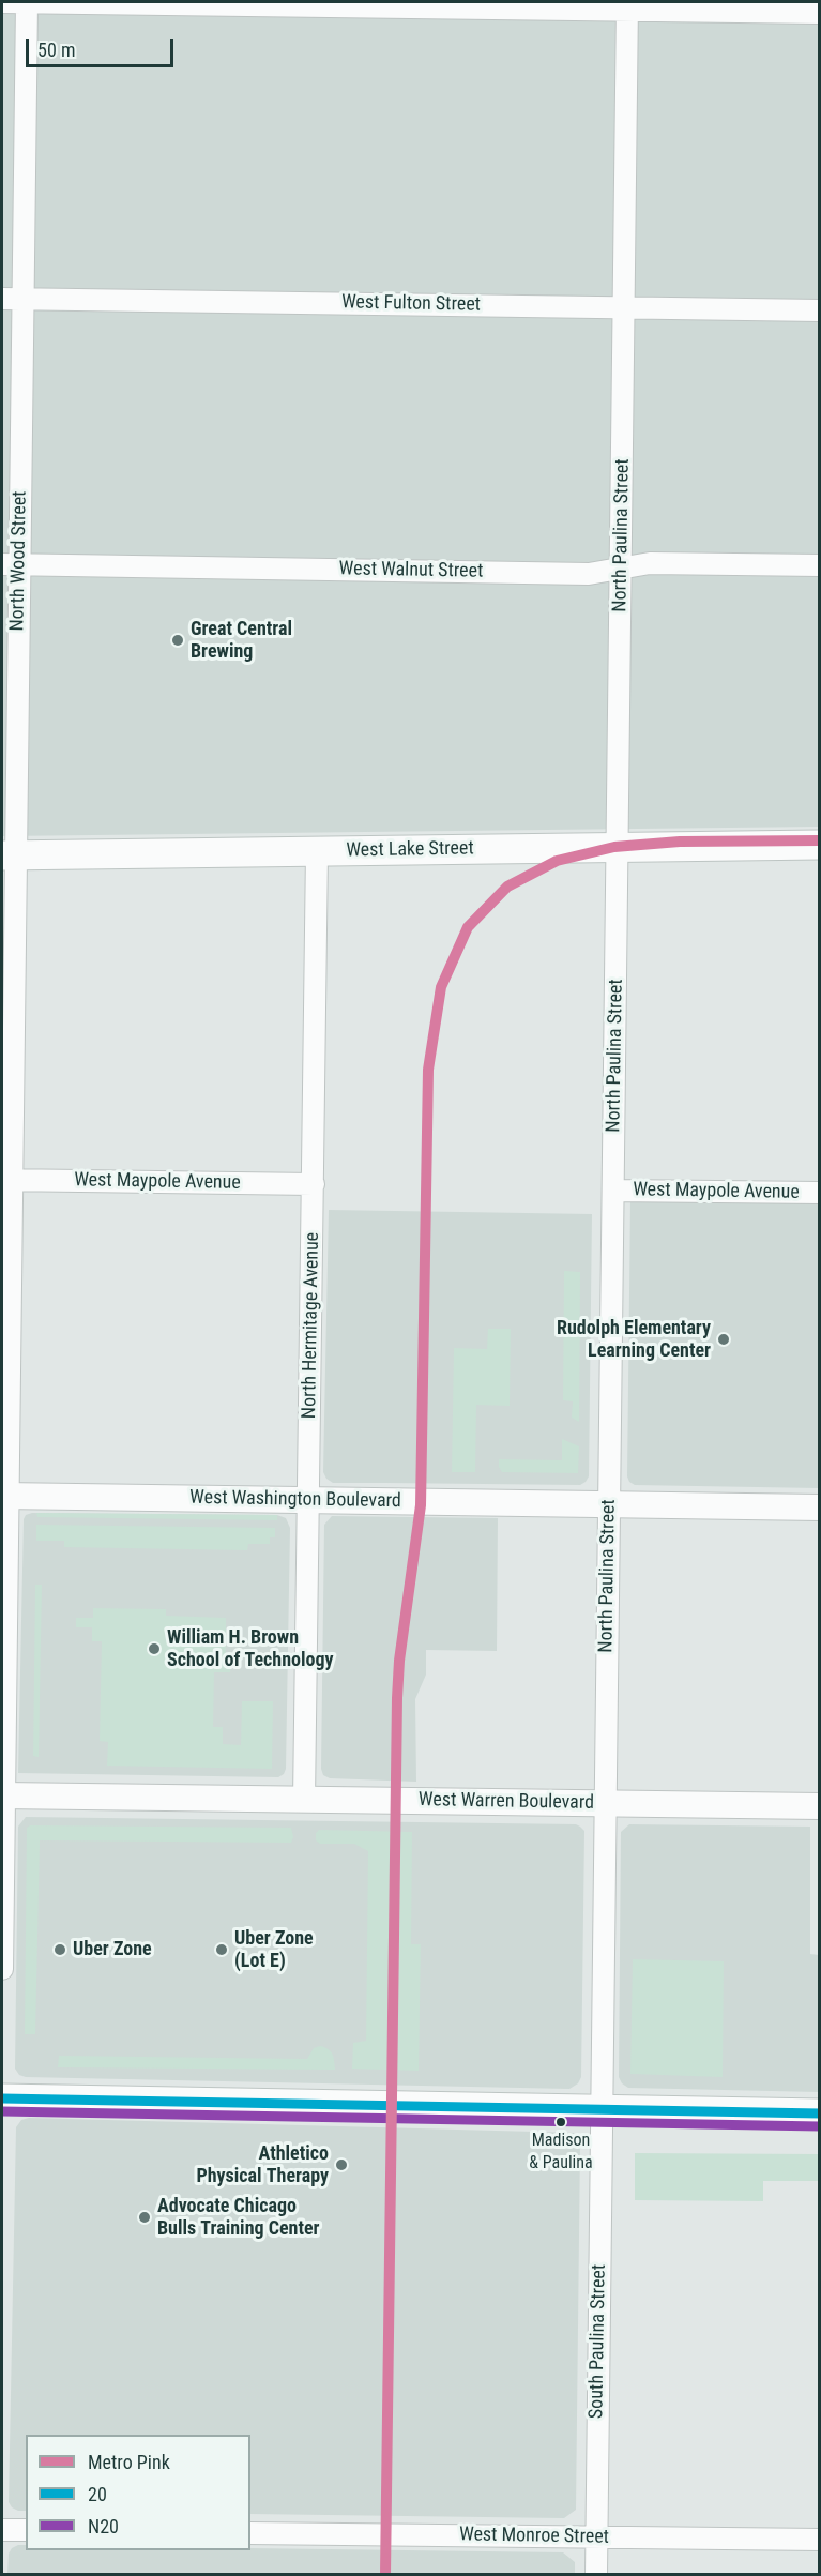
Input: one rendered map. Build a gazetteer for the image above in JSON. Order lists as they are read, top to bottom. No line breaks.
{"streets":{"main road":["West Lake Street"],"street":["West Fulton Street","North Paulina Street","North Wood Street","West Walnut Street","West Maypole Avenue","North Hermitage Avenue","West Washington Boulevard","West Warren Boulevard","South Paulina Street","West Monroe Street"]},"crossings":[["West Fulton Street","North Paulina Street"],["West Fulton Street","North Wood Street"],["North Paulina Street","West Walnut Street"],["North Paulina Street","West Lake Street"],["North Paulina Street","West Maypole Avenue"],["North Paulina Street","West Washington Boulevard"],["North Paulina Street","West Warren Boulevard"],["North Paulina Street","South Paulina Street"],["North Wood Street","West Walnut Street"],["North Wood Street","West Lake Street"],["North Wood Street","West Maypole Avenue"],["North Wood Street","West Washington Boulevard"],["North Wood Street","West Warren Boulevard"],["West Lake Street","North Hermitage Avenue"],["West Maypole Avenue","North Hermitage Avenue"],["North Hermitage Avenue","West Washington Boulevard"],["North Hermitage Avenue","West Warren Boulevard"],["South Paulina Street","West Monroe Street"]],"places":["Great Central Brewing","Rudolph Elementary Learning Center","William H. Brown School of Technology","Uber Zone","Uber Zone (Lot E)","Madison & Paulina","Athletico Physical Therapy","Advocate Chicago Bulls Training Center"],"lines":["metro line Pink","transit line 20","transit line N20"],"legend":["Metro Pink","20","N20"],"scale_bar":"50 m"}
